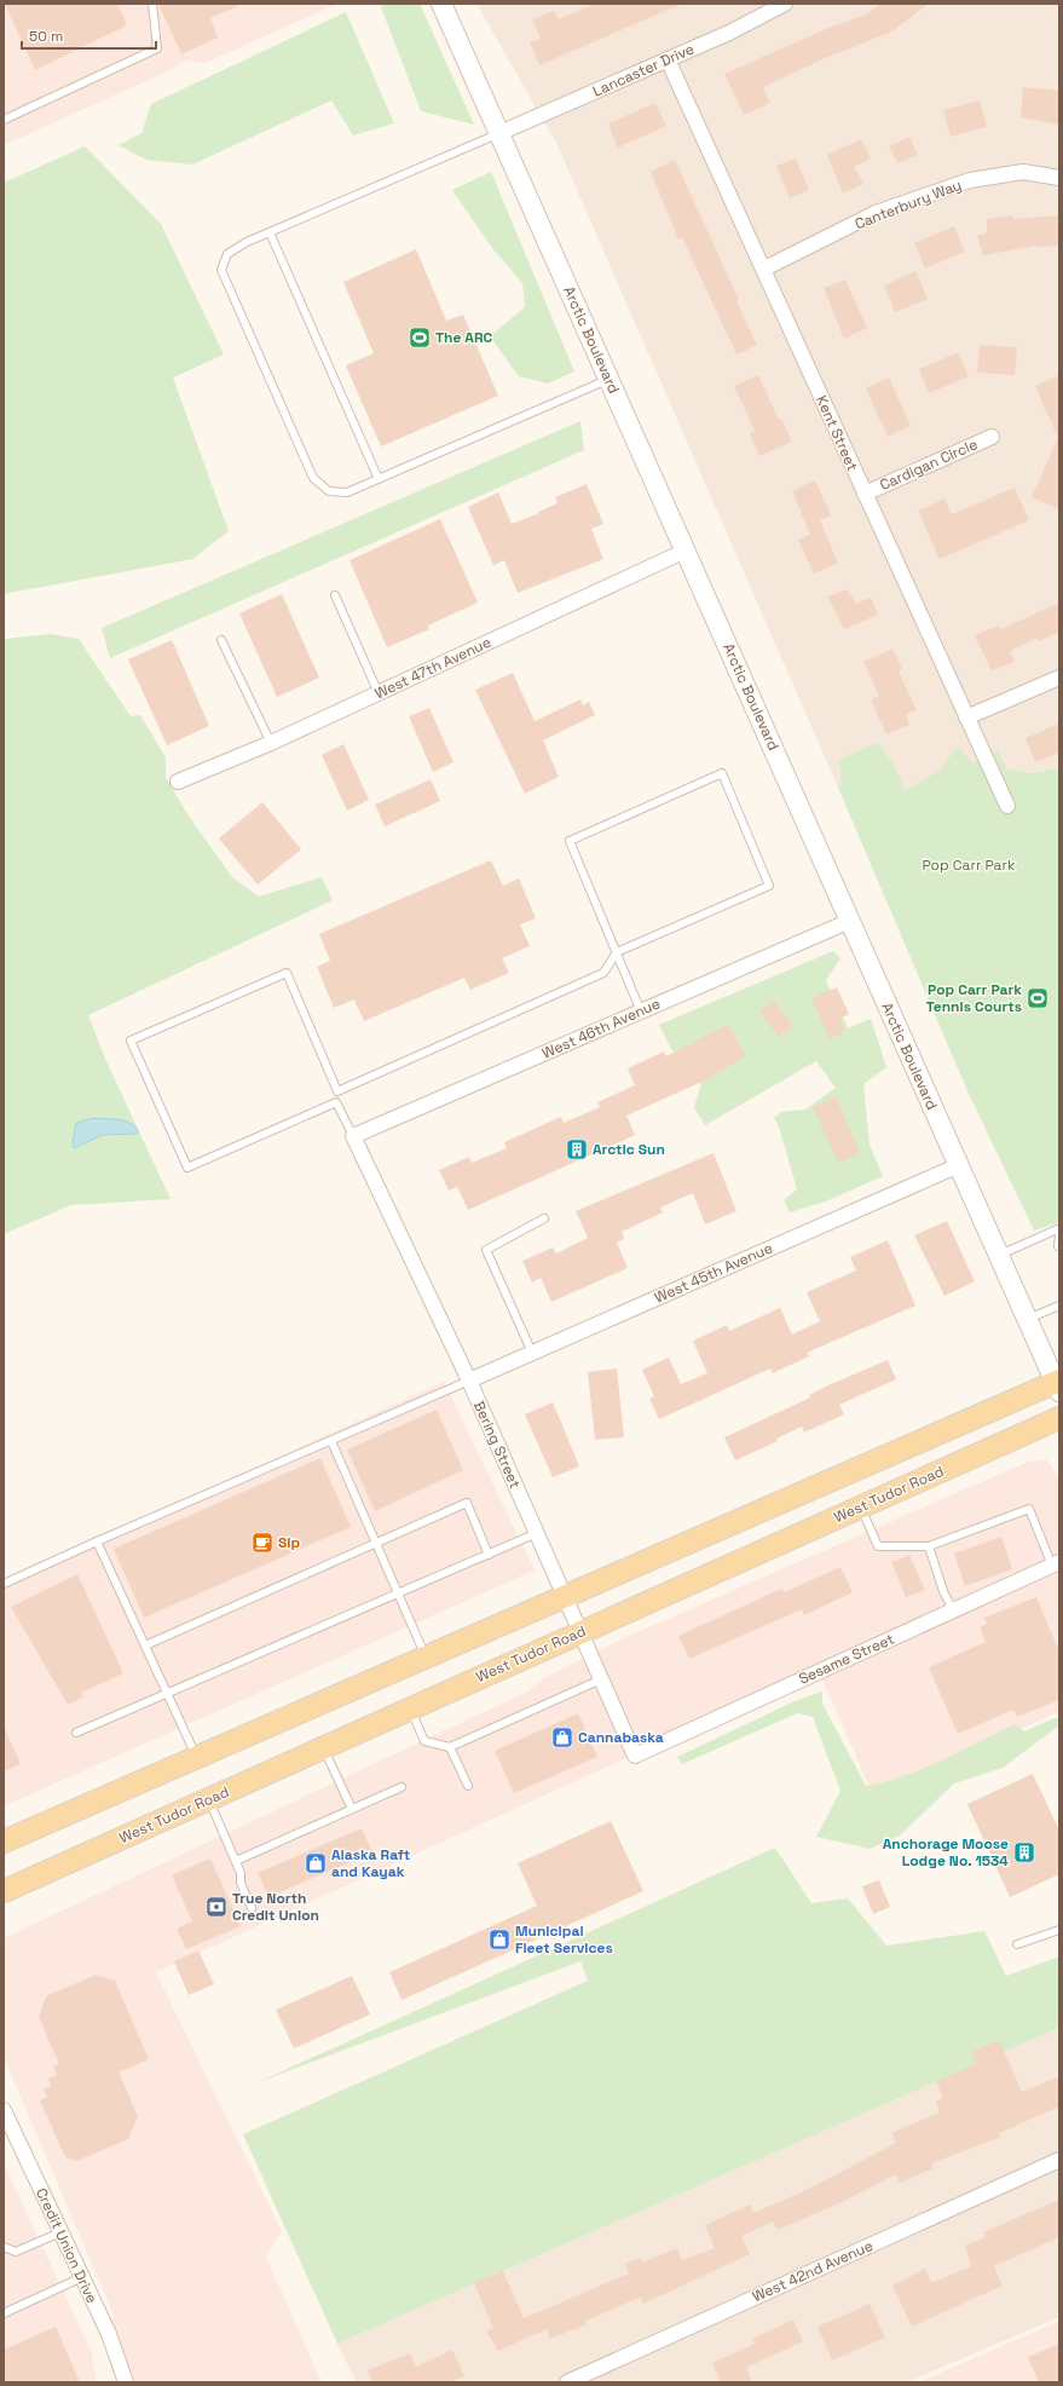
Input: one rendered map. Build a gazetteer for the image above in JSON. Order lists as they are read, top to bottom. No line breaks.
{"streets":{"main road":["Arctic Boulevard","West Tudor Road"],"street":["Lancaster Drive","Canterbury Way","Kent Street","Cardigan Circle","West 47th Avenue","West 46th Avenue","West 45th Avenue","Bering Street","Sesame Street","Credit Union Drive","West 42nd Avenue"]},"crossings":[["Lancaster Drive","Arctic Boulevard"],["Lancaster Drive","Kent Street"],["Canterbury Way","Kent Street"],["Arctic Boulevard","West 47th Avenue"],["Arctic Boulevard","West 46th Avenue"],["Arctic Boulevard","West 45th Avenue"],["Kent Street","Cardigan Circle"],["West 46th Avenue","Bering Street"],["West 45th Avenue","Bering Street"],["Bering Street","West Tudor Road"],["Bering Street","Sesame Street"]],"parks":["Pop Carr Park"],"places":{"sports":["The ARC","Pop Carr Park Tennis Courts"],"building":["Arctic Sun","Anchorage Moose Lodge No. 1534"],"cafe":["Sip"],"shop":["Cannabaska","Alaska Raft and Kayak","Municipal Fleet Services"],"bank":["True North Credit Union"]},"scale_bar":"50 m"}
